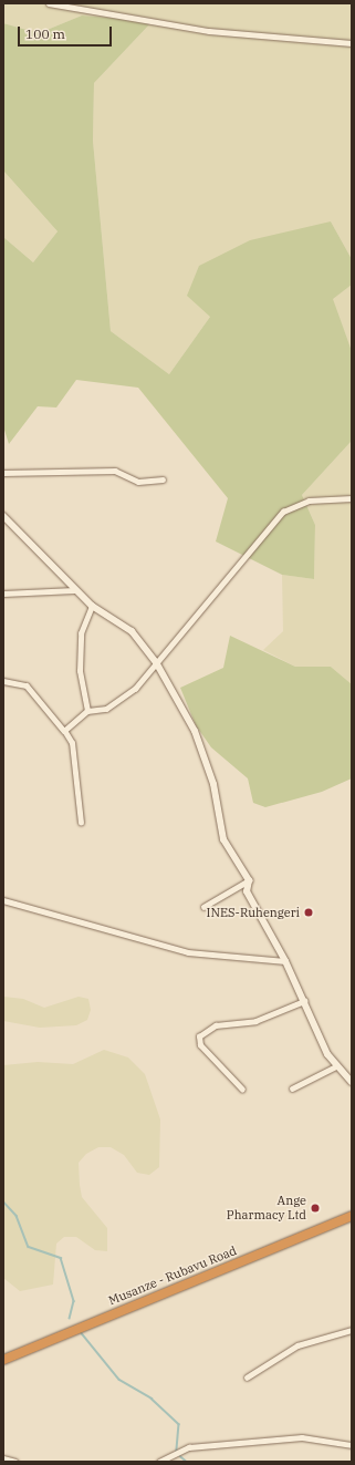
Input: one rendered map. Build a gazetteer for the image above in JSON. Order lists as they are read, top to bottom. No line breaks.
{"streets":{"highway":["Musanze - Rubavu Road"]},"places":["INES-Ruhengeri","Ange Pharmacy Ltd"],"scale_bar":"100 m"}
